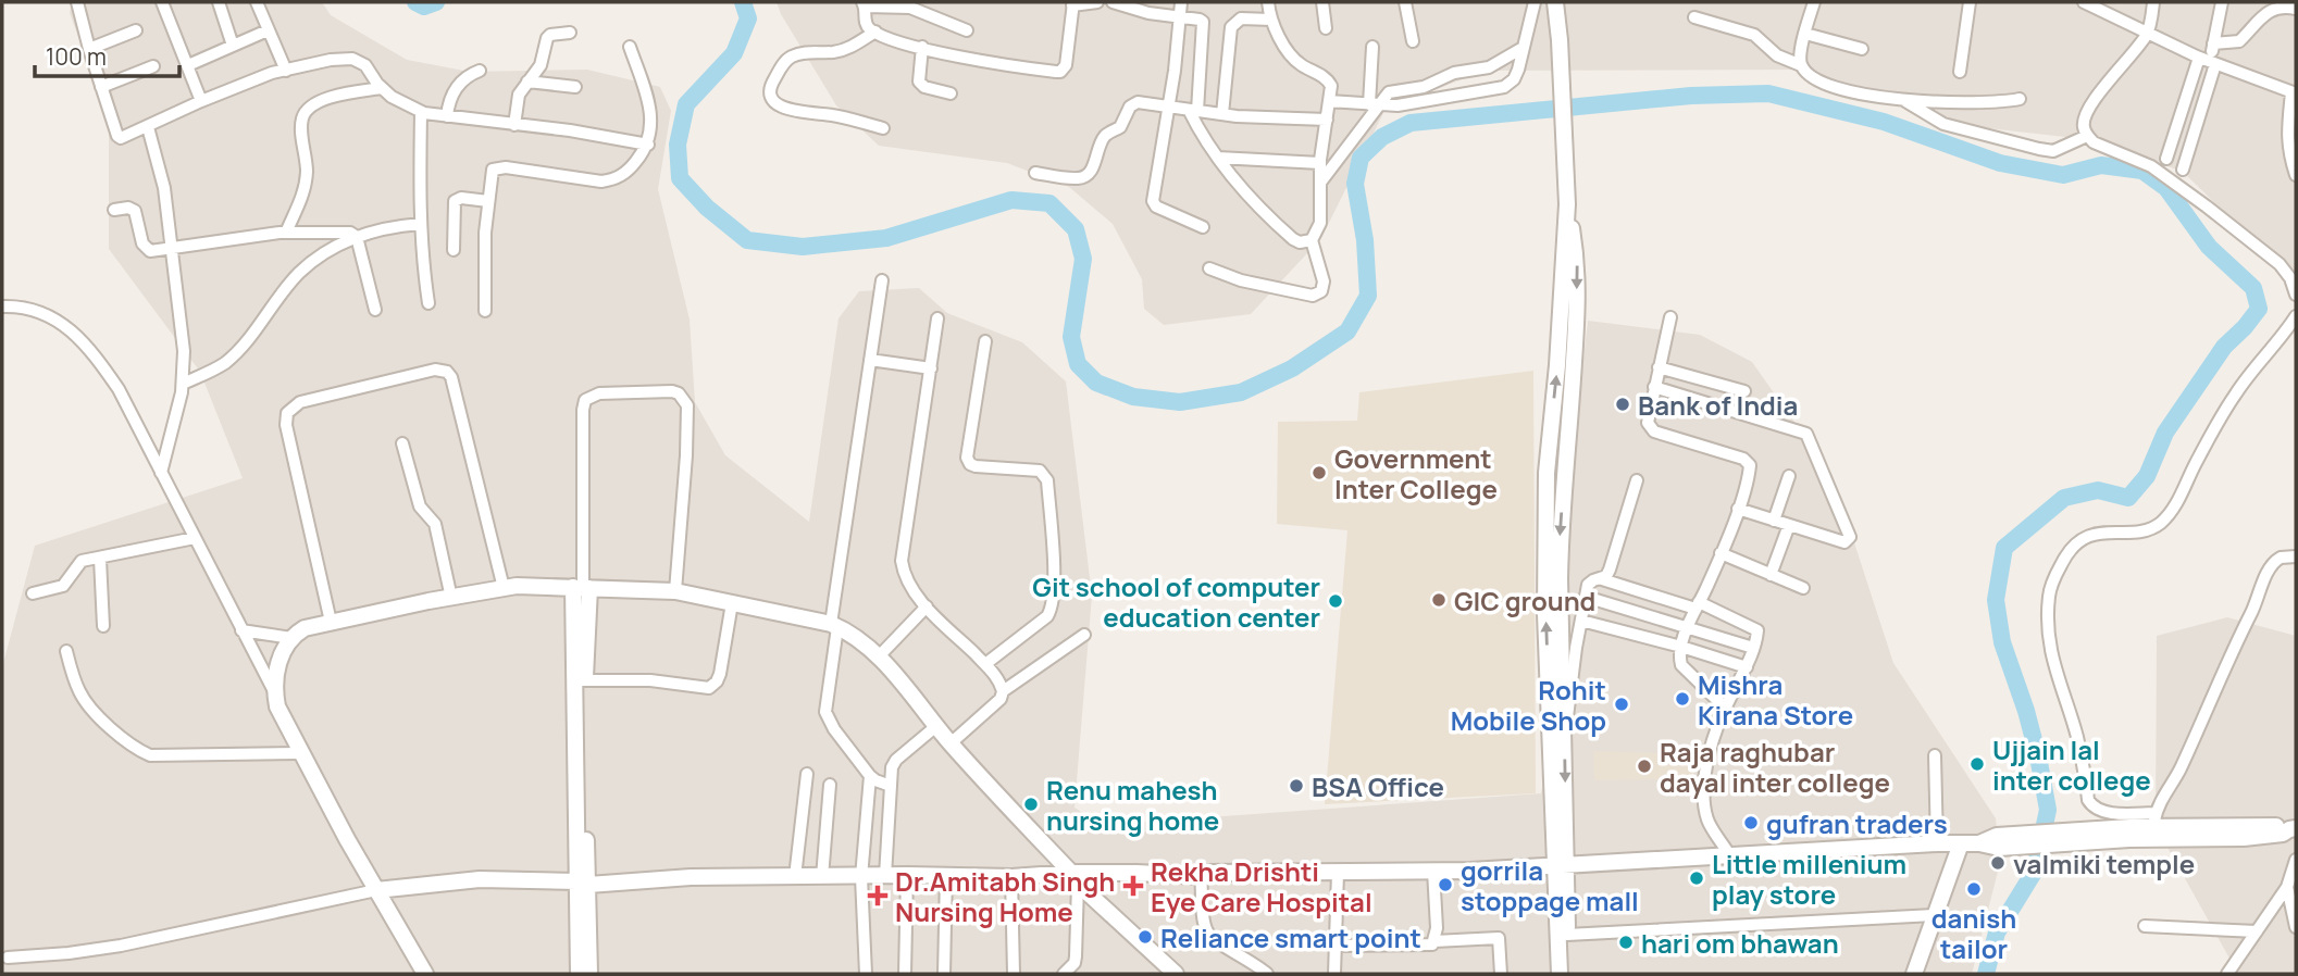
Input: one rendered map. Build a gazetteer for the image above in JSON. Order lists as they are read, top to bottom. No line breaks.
{"places":{"other":["Bank of India","Government Inter College","GIC ground","Git school of computer education center","Mishra Kirana Store","Rohit Mobile Shop","Ujjain lal inter college","Raja raghubar dayal inter college","BSA Office","Renu mahesh nursing home","gufran traders","valmiki temple","Little millenium play store","gorrila stoppage mall","danish tailor","Reliance smart point","hari om bhawan"],"health":["Rekha Drishti Eye Care Hospital","Dr.Amitabh Singh Nursing Home"]},"scale_bar":"100 m"}
